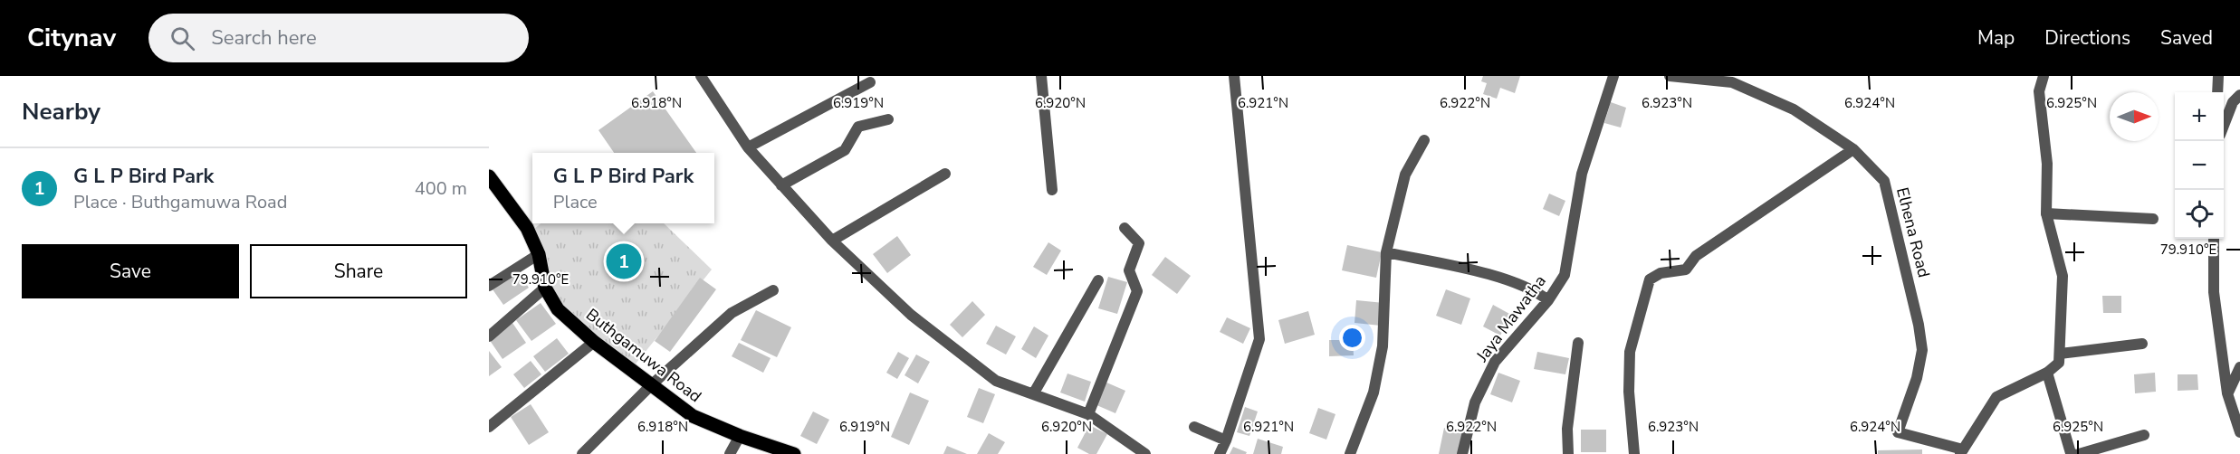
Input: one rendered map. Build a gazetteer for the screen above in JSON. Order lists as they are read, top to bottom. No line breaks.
{"streets":{"main road":["Buthgamuwa Road"],"street":["Elhena Road","Jaya Mawatha"]},"north":"right","page":{"header":"Citynav","search":"Search here","nav":["Map","Directions","Saved"],"heading":"Nearby","map_buttons":["+","−"],"list":[{"mark":"1","name":"G L P Bird Park","note":"Place · Buthgamuwa Road","value":"400 m"}],"popup":["G L P Bird Park","Place"],"buttons":["Save","Share"],"pins":"1"},"coordinates":["6.918°N","6.919°N","6.920°N","6.921°N","6.922°N","6.923°N","6.924°N","6.925°N","79.910°E"]}
